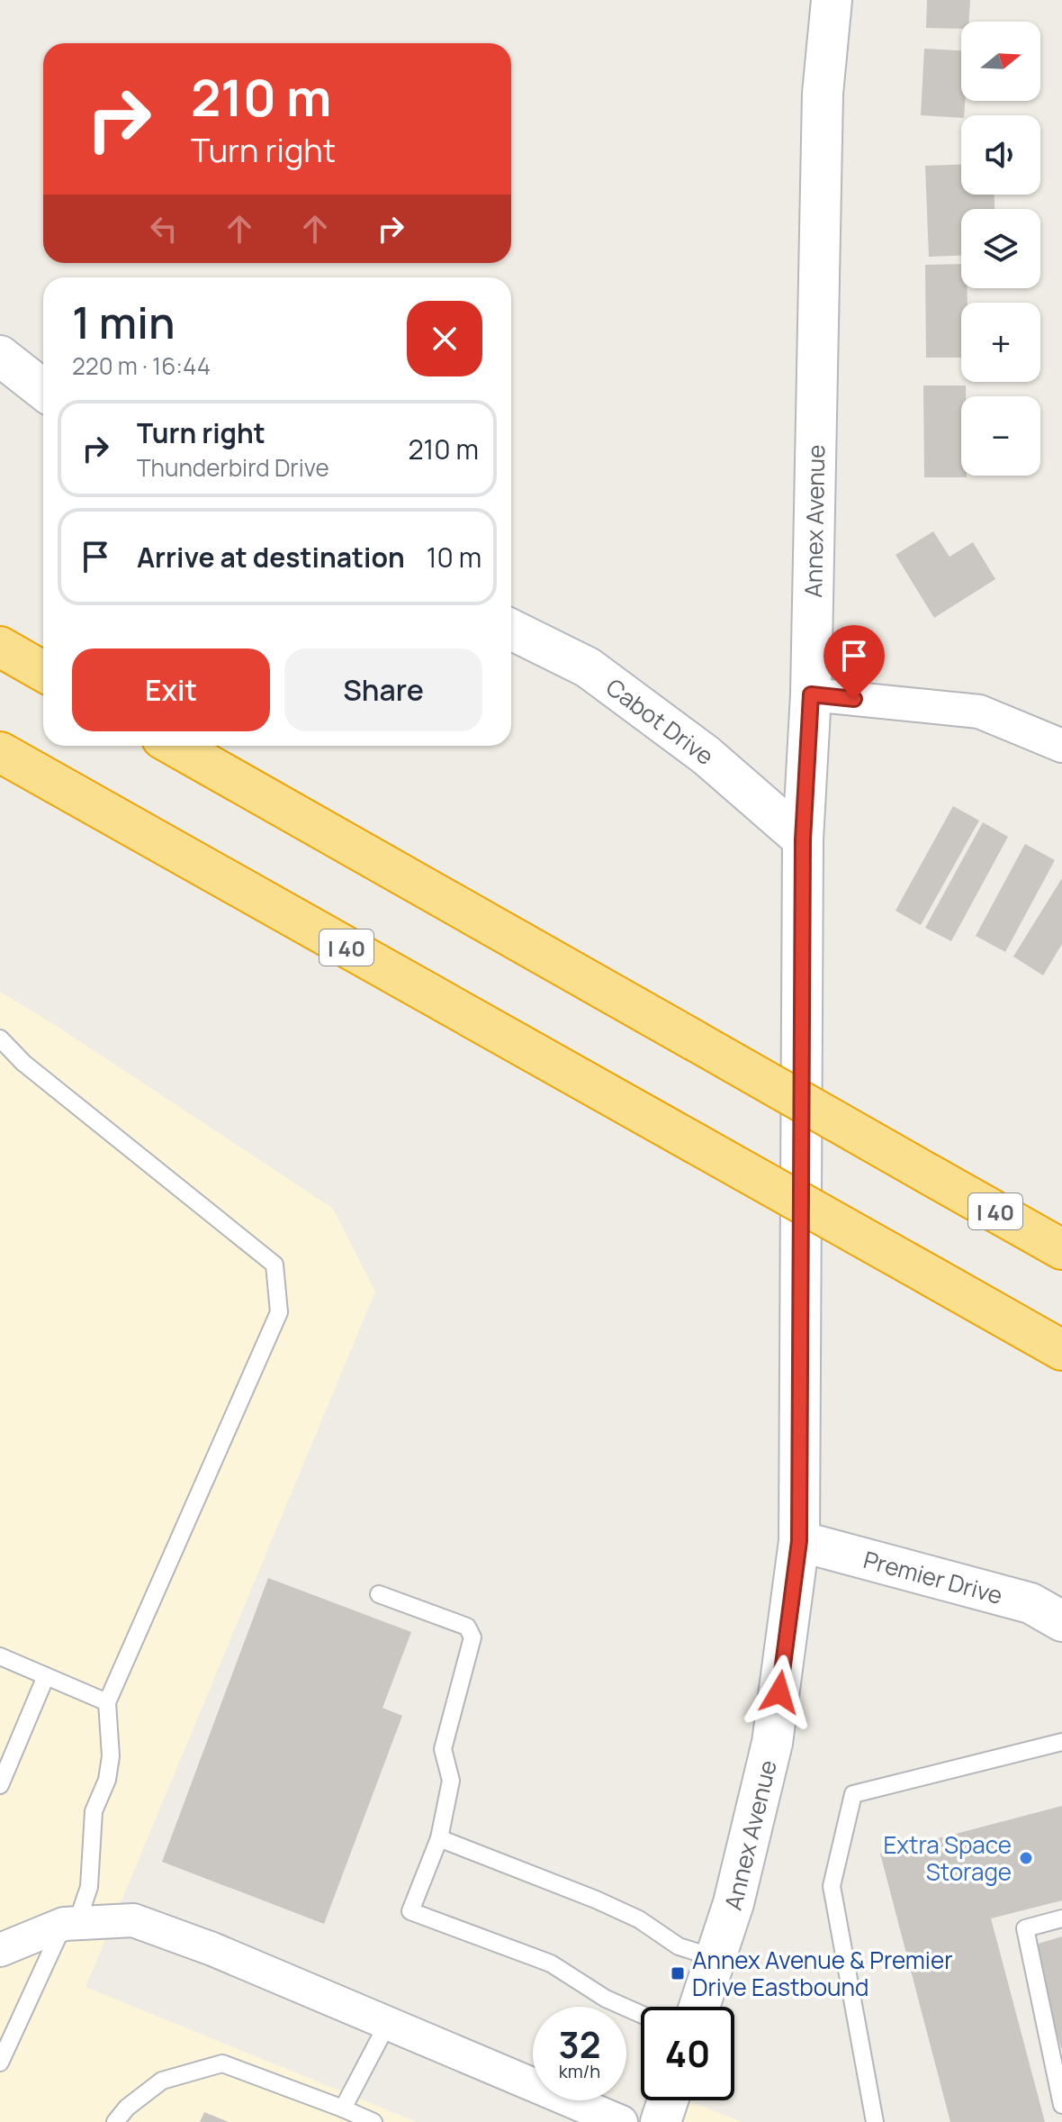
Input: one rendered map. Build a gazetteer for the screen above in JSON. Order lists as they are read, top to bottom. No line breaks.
{"streets":{"highway":["I 40"],"street":["Annex Avenue","Cabot Drive","Premier Drive"]},"crossings":[["Annex Avenue","Cabot Drive"],["Annex Avenue","Premier Drive"]],"places":{"other":["Extra Space Storage"],"transit":["Annex Avenue & Premier Drive Eastbound"]},"north":"right","page":{"map_buttons":["+","−"],"turn":["210 m","Turn right"],"heading":["1 min","220 m · 16:44"],"list":[{"name":"Turn right","note":"Thunderbird Drive","value":"210 m"},{"name":"Arrive at destination","value":"10 m"}],"buttons":["Exit","Share"],"speed":"32 km/h","limit":"40"}}
